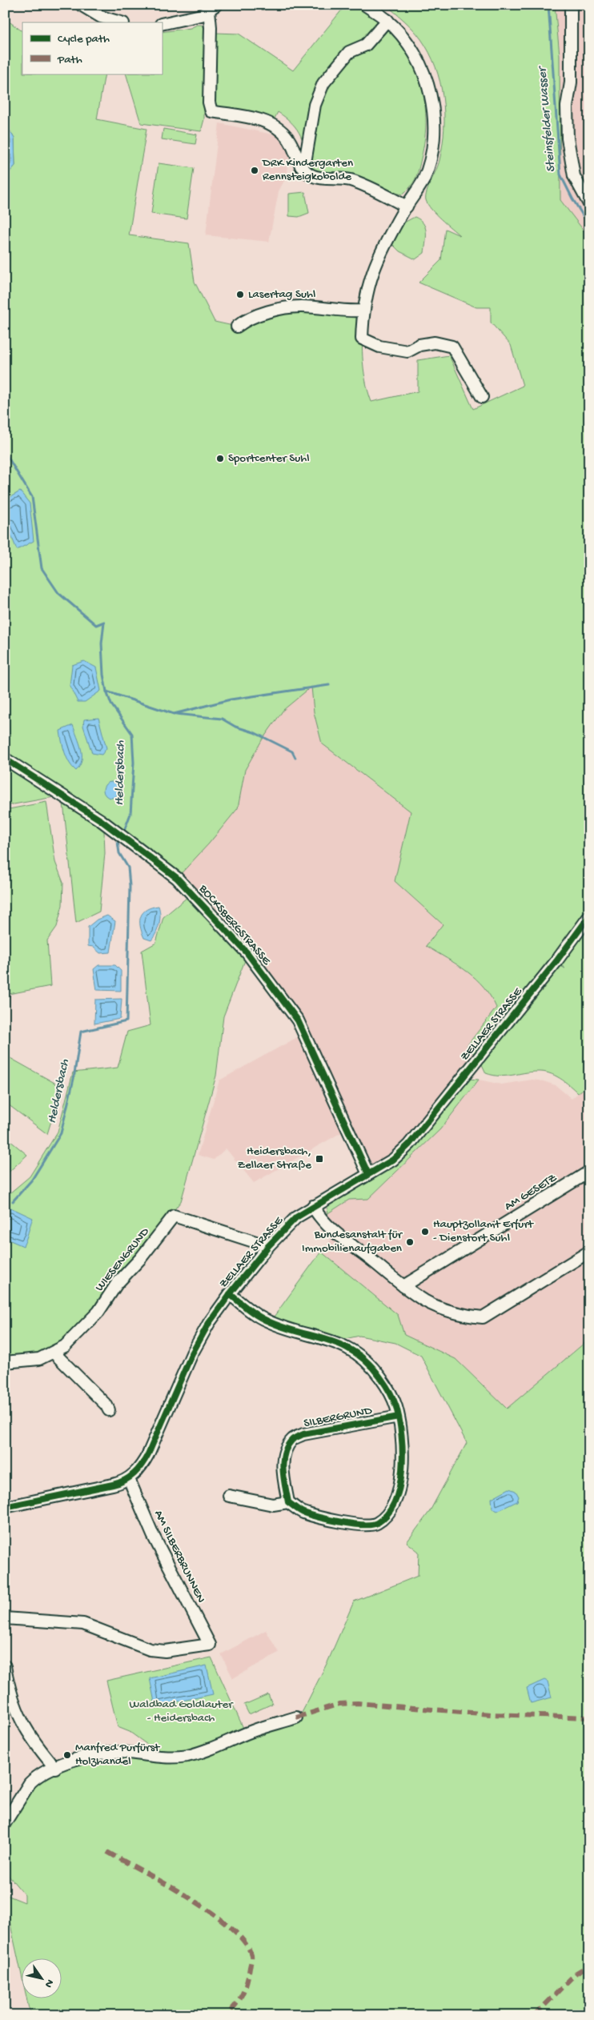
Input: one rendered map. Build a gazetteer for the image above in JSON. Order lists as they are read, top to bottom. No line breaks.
{"streets":{"street":["BOCKSBERGSTRASSE","ZELLAER STRASSE","AM GESETZ","WIESENGRUND","SILBERGRUND","AM SILBERBRUNNEN"]},"crossings":[["BOCKSBERGSTRASSE","ZELLAER STRASSE"],["ZELLAER STRASSE","WIESENGRUND"],["ZELLAER STRASSE","AM SILBERBRUNNEN"]],"water":["Steinsfelder Wasser","Heldersbach"],"parks":["Waldbad Goldlauter - Heidersbach"],"places":{"other":["DRK Kindergarten Rennsteigkobolde","Lasertag Suhl","Sportcenter Suhl","Hauptzollamt Erfurt - Dienstort Suhl","Bundesanstalt für Immobilienaufgaben","Manfred Purfürst Holzhandel"],"transit":["Heidersbach, Zellaer Straße"]},"legend":["Cycle path","Path"],"north":"bottom right"}
